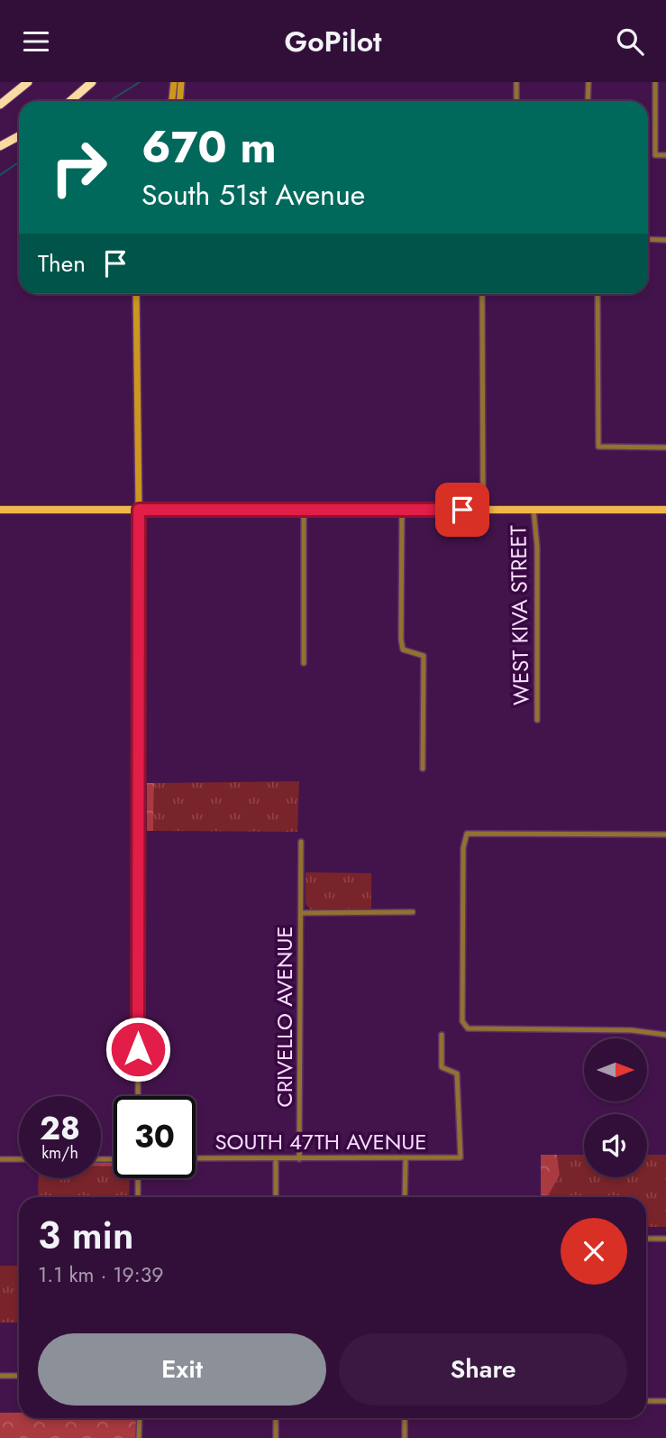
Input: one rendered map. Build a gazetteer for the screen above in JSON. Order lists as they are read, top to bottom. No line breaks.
{"streets":{"street":["WEST KIVA STREET","CRIVELLO AVENUE","SOUTH 47TH AVENUE"]},"crossings":[["CRIVELLO AVENUE","SOUTH 47TH AVENUE"]],"north":"right","page":{"header":"GoPilot","turn":["670 m","South 51st Avenue"],"then":"Then","speed":"28 km/h","limit":"30","heading":["3 min","1.1 km · 19:39"],"buttons":["Exit","Share"]}}
